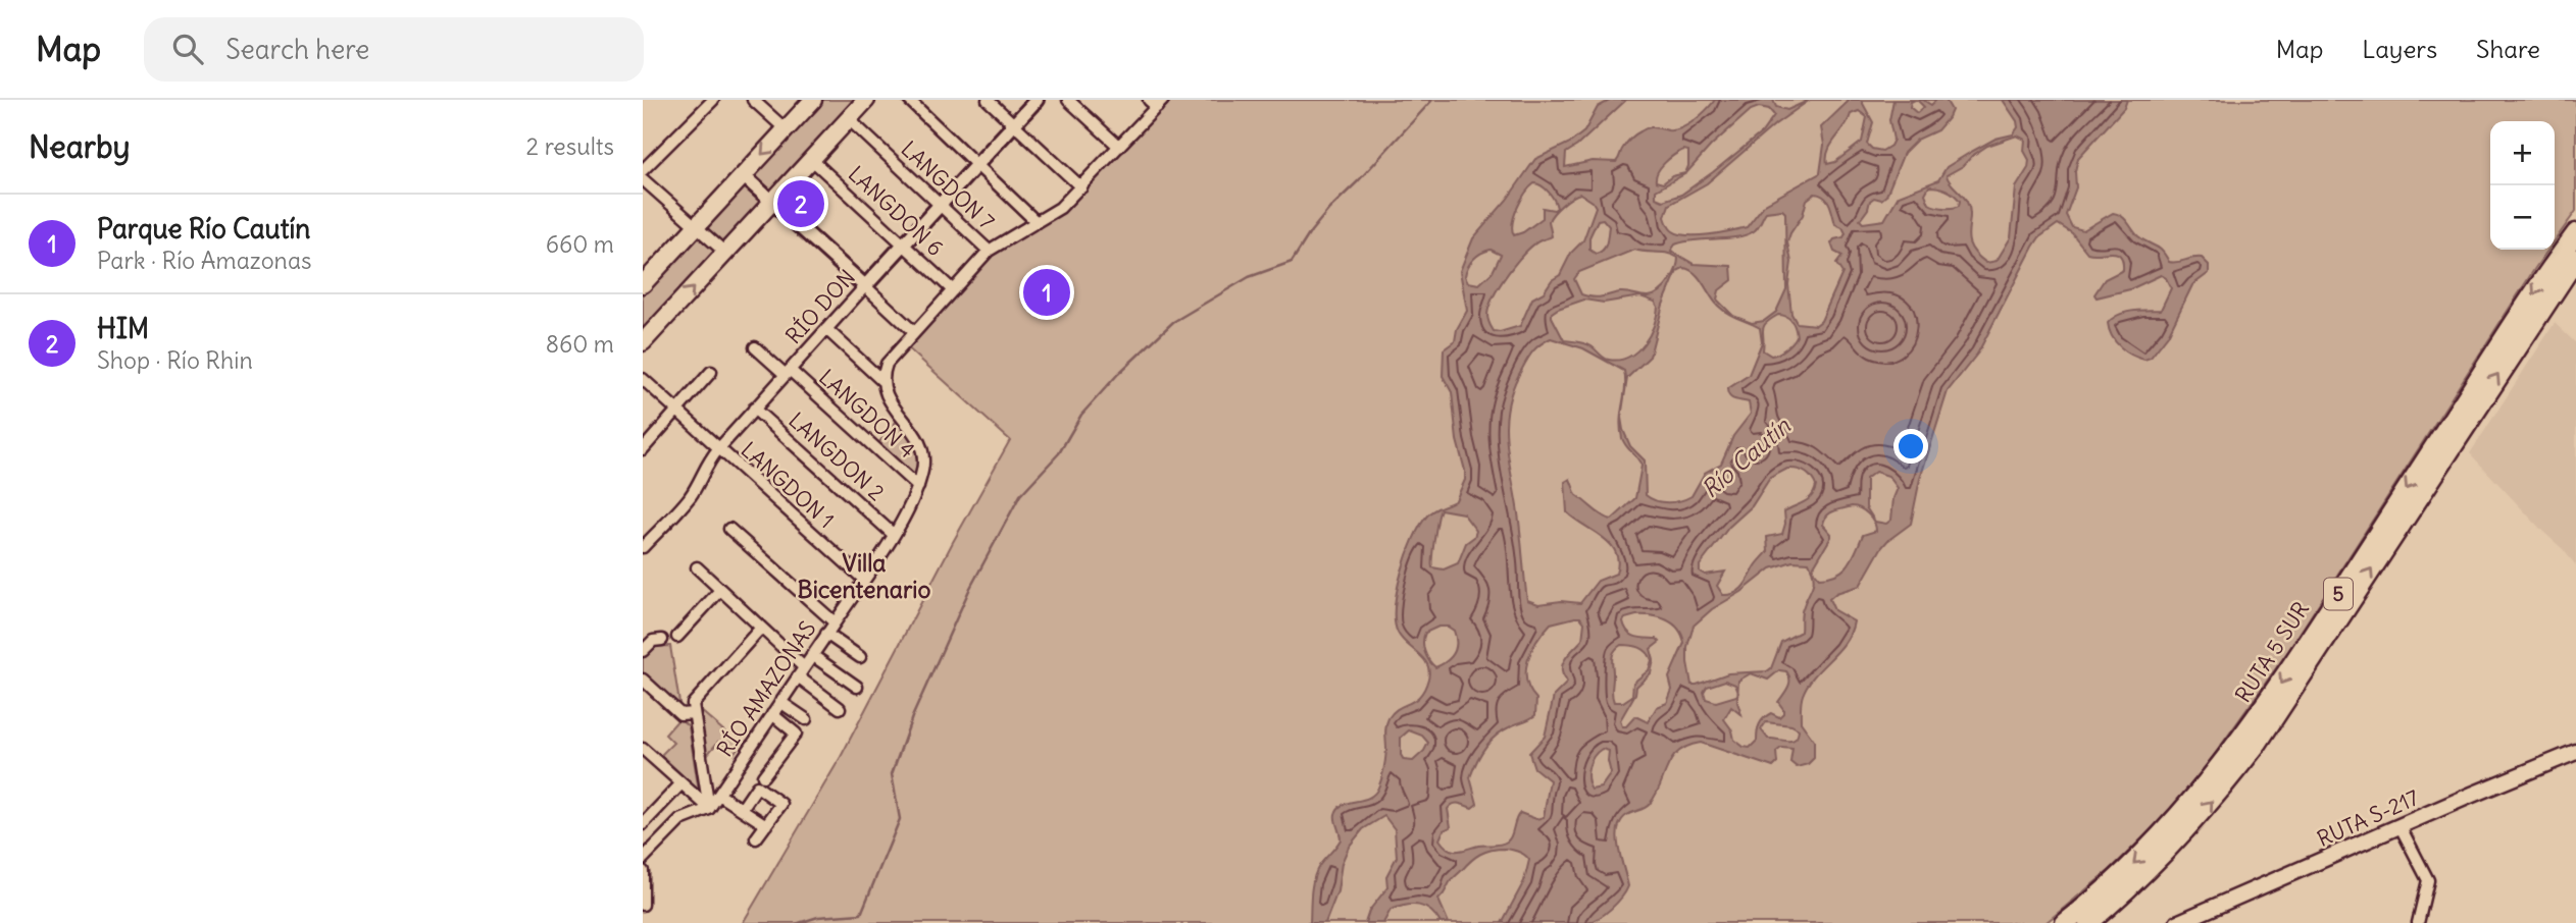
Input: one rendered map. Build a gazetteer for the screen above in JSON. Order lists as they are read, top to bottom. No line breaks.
{"streets":{"highway":["5","RUTA 5 SUR"],"main road":["RUTA S-217"],"street":["LANGDON 7","LANGDON 6","RÍO DON","LANGDON 4","LANGDON 2","LANGDON 1","RÍO AMAZONAS"]},"crossings":[["LANGDON 7","RÍO DON"],["LANGDON 6","RÍO DON"],["RÍO DON","LANGDON 4"],["RÍO DON","LANGDON 2"],["RÍO DON","LANGDON 1"],["RÍO DON","RÍO AMAZONAS"],["LANGDON 4","RÍO AMAZONAS"],["LANGDON 2","RÍO AMAZONAS"],["LANGDON 1","RÍO AMAZONAS"]],"districts":["Villa Bicentenario"],"water":["Río Cautín"],"page":{"header":"Map","search":"Search here","nav":["Map","Layers","Share"],"heading":["Nearby","2 results"],"map_buttons":["+","−"],"pins":["2","1"],"list":[{"mark":"1","name":"Parque Río Cautín","note":"Park · Río Amazonas","value":"660 m"},{"mark":"2","name":"HIM","note":"Shop · Río Rhin","value":"860 m"}]}}
